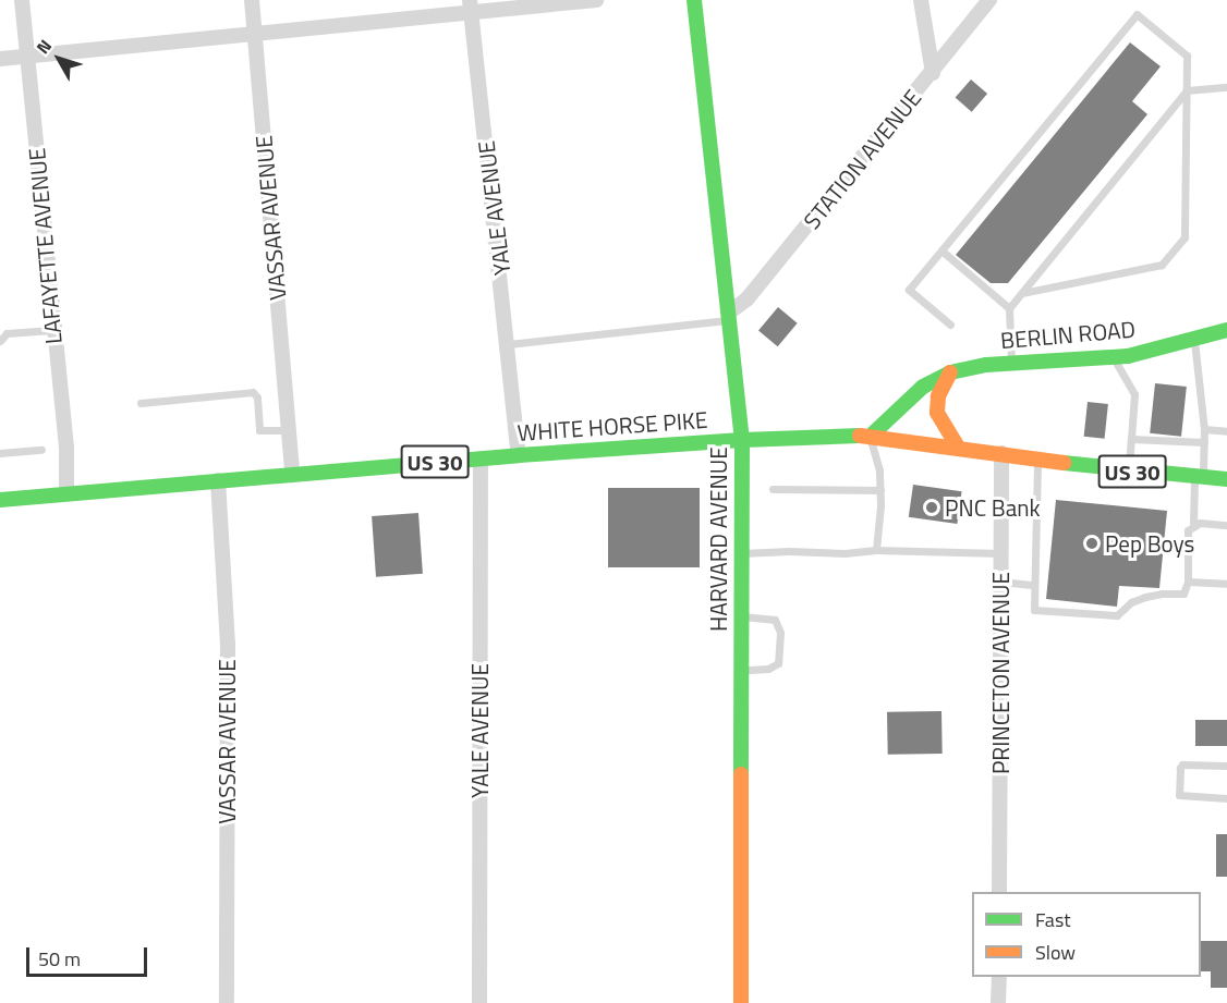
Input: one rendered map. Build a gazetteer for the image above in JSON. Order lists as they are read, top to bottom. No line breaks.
{"streets":{"main road":["BERLIN ROAD","WHITE HORSE PIKE","US 30","HARVARD AVENUE"],"street":["STATION AVENUE","YALE AVENUE","VASSAR AVENUE","LAFAYETTE AVENUE","PRINCETON AVENUE"]},"crossings":[["STATION AVENUE","HARVARD AVENUE"],["YALE AVENUE","WHITE HORSE PIKE"],["VASSAR AVENUE","WHITE HORSE PIKE"],["LAFAYETTE AVENUE","WHITE HORSE PIKE"],["BERLIN ROAD","WHITE HORSE PIKE"],["WHITE HORSE PIKE","HARVARD AVENUE"],["WHITE HORSE PIKE","PRINCETON AVENUE"]],"places":["PNC Bank","Pep Boys"],"legend":["Fast","Slow"],"scale_bar":"50 m","north":"top left"}
